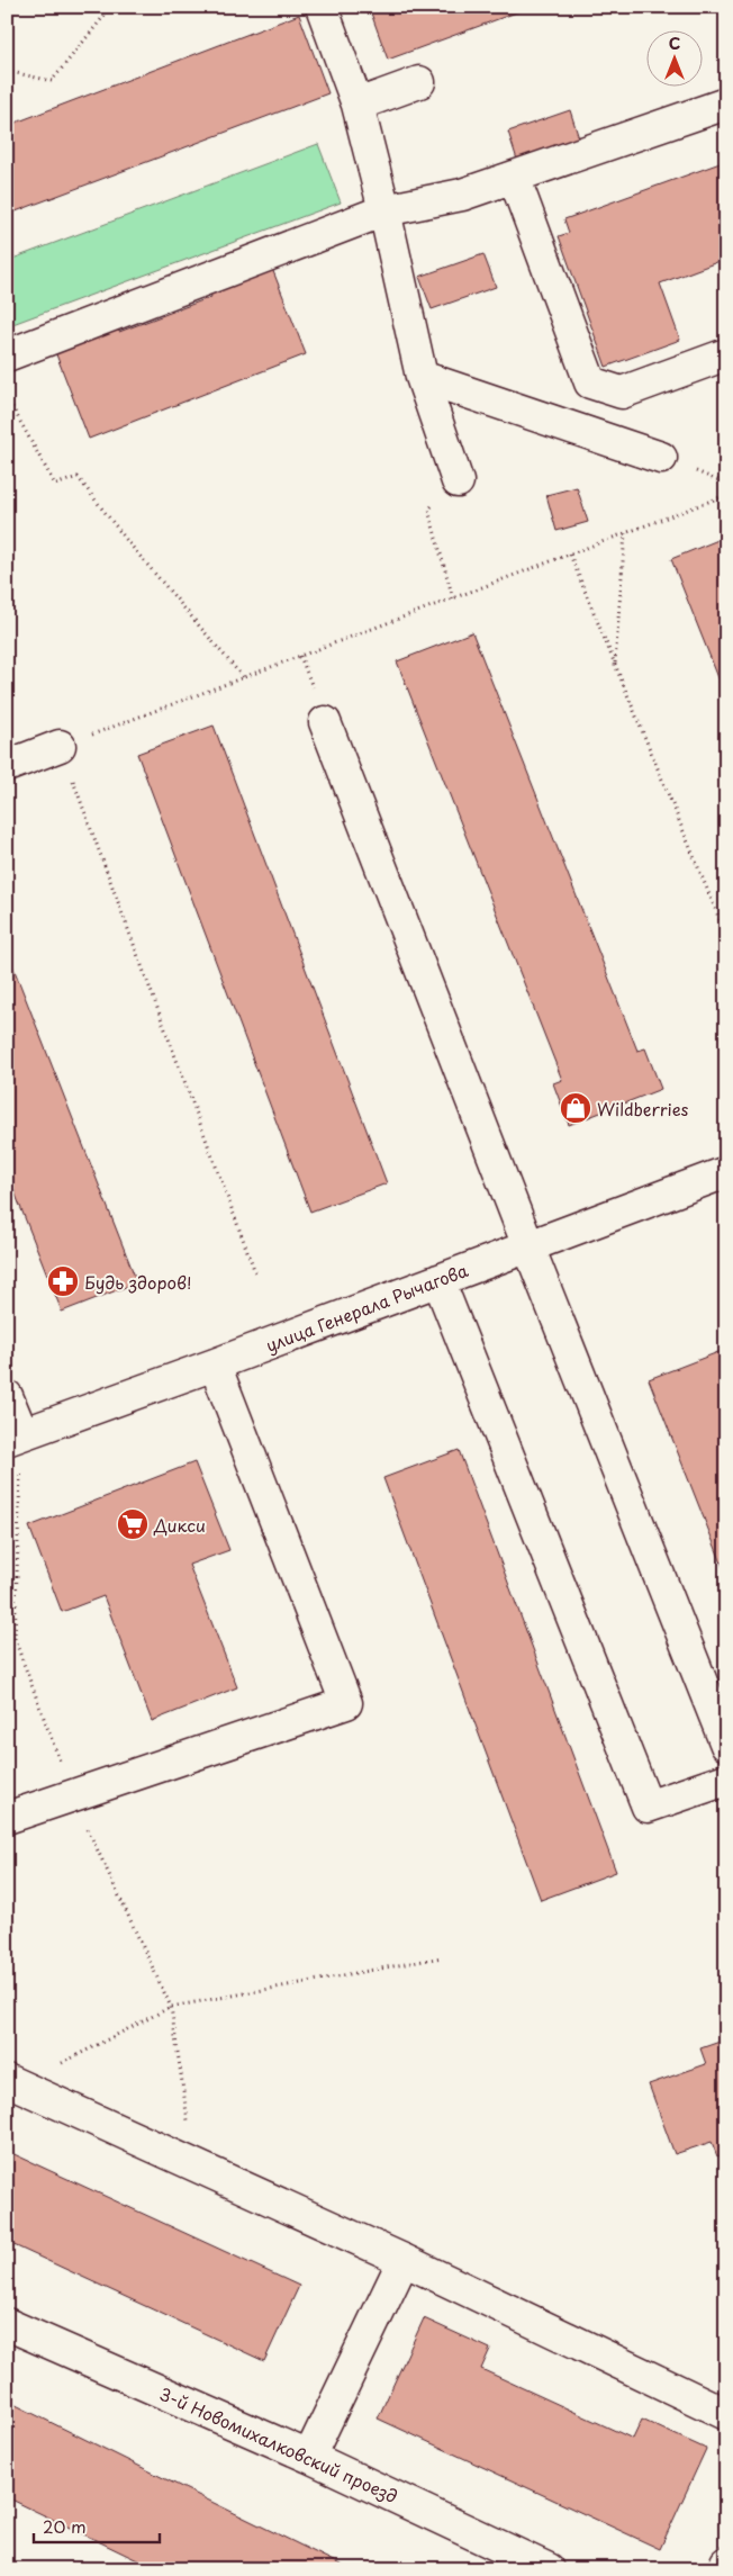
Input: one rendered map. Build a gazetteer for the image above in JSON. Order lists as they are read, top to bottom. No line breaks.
{"streets":{"street":["улица Генерала Рычагова","3-й Новомихалковский проезд"]},"places":{"shop":["Wildberries"],"pharmacy":["Будь здоров!"],"supermarket":["Дикси"]},"scale_bar":"20 m","north":"top"}
